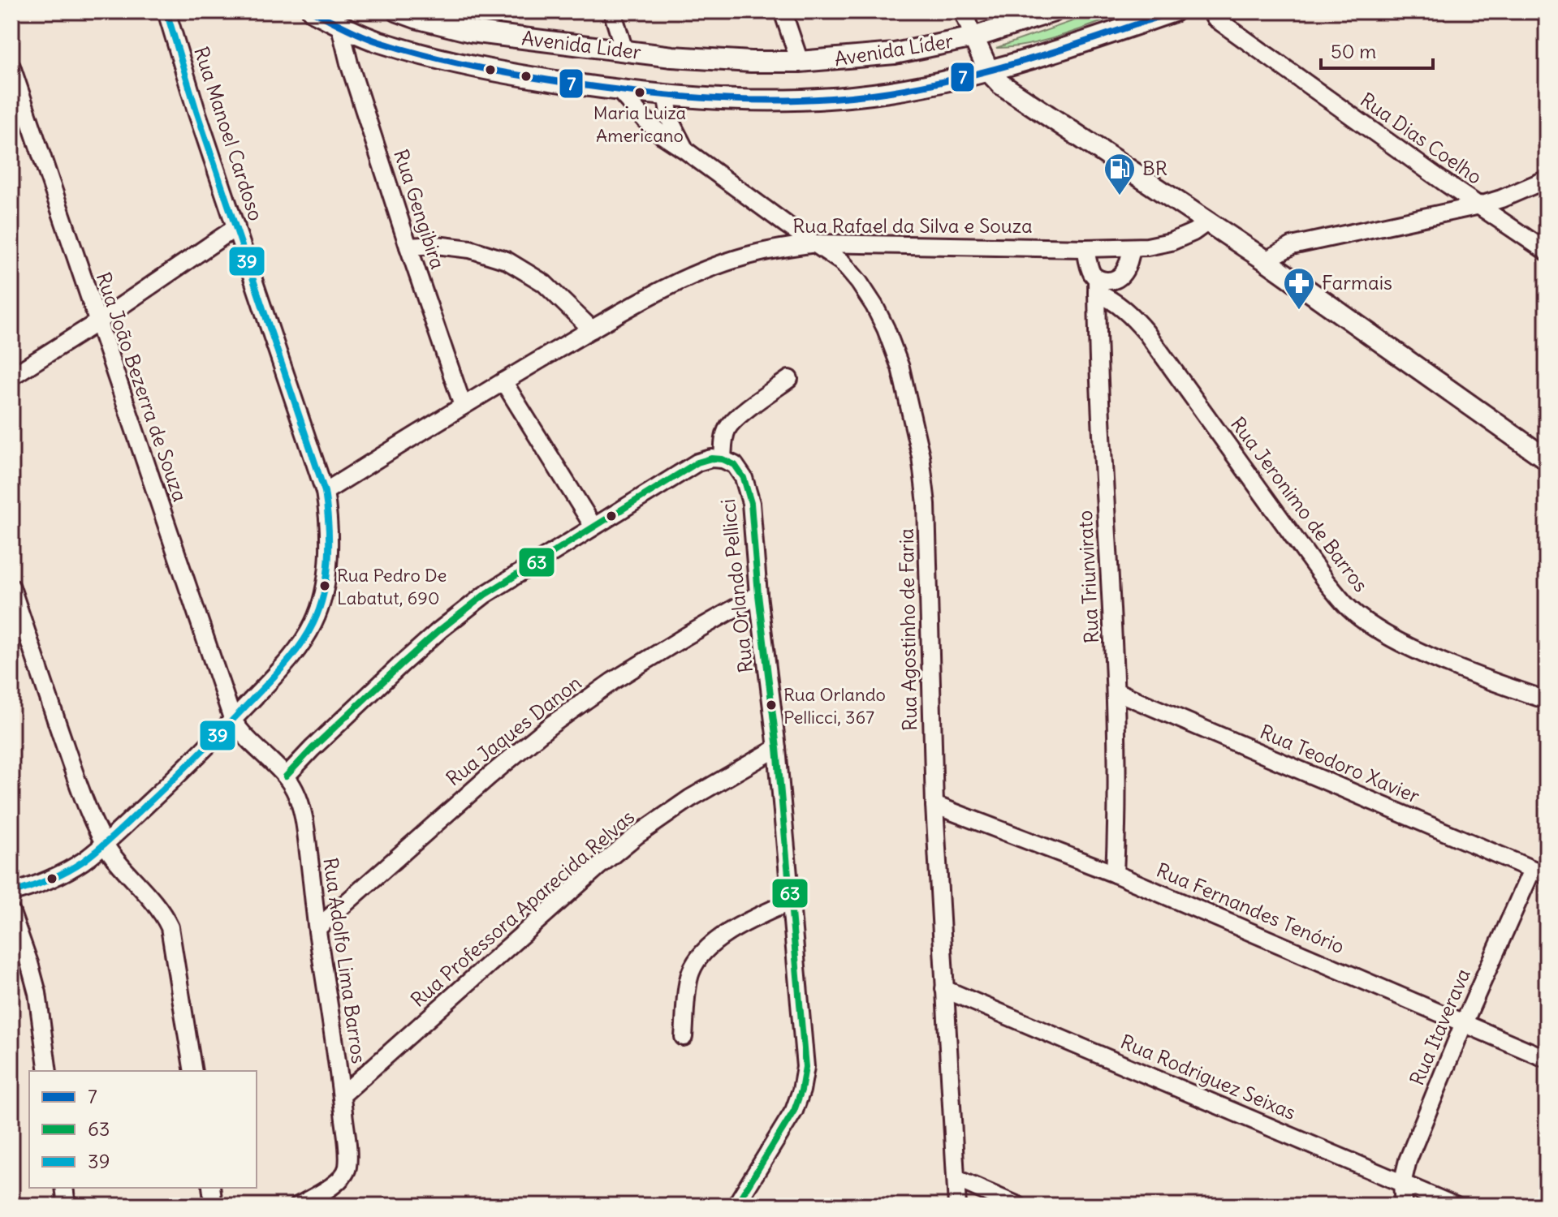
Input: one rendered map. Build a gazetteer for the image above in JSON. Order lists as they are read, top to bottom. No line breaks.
{"streets":{"main road":["Avenida Lider","Avenida Líder"],"street":["Rua Manoel Cardoso","Rua Dias Coelho","Rua Gengibira","Rua Rafael da Silva e Souza","Rua João Bezerra de Souza","Rua Jeronimo de Barros","Rua Triunvirato","Rua Orlando Pellicci","Rua Agostinho de Faria","Rua Jaques Danon","Rua Teodoro Xavier","Rua Professora Aparecida Relvas","Rua Fernandes Tenório","Rua Adolfo Lima Barros","Rua Itaverava","Rua Rodriguez Seixas"]},"crossings":[["Avenida Lider","Avenida Líder"],["Avenida Líder","Rua Gengibira"],["Avenida Líder","Rua Agostinho de Faria"],["Rua Manoel Cardoso","Rua Rafael da Silva e Souza"],["Rua Manoel Cardoso","Rua João Bezerra de Souza"],["Rua Manoel Cardoso","Rua Adolfo Lima Barros"],["Rua Gengibira","Rua Rafael da Silva e Souza"],["Rua Rafael da Silva e Souza","Rua Agostinho de Faria"],["Rua João Bezerra de Souza","Rua Adolfo Lima Barros"],["Rua Jeronimo de Barros","Rua Triunvirato"],["Rua Triunvirato","Rua Teodoro Xavier"],["Rua Triunvirato","Rua Fernandes Tenório"],["Rua Orlando Pellicci","Rua Jaques Danon"],["Rua Orlando Pellicci","Rua Professora Aparecida Relvas"],["Rua Agostinho de Faria","Rua Fernandes Tenório"],["Rua Agostinho de Faria","Rua Rodriguez Seixas"],["Rua Jaques Danon","Rua Adolfo Lima Barros"],["Rua Teodoro Xavier","Rua Itaverava"],["Rua Professora Aparecida Relvas","Rua Adolfo Lima Barros"],["Rua Fernandes Tenório","Rua Itaverava"],["Rua Itaverava","Rua Rodriguez Seixas"]],"places":{"other":["Maria Luiza Americano","Rua Pedro De Labatut, 690","Rua Orlando Pellicci, 367"],"fuel station":["BR"],"pharmacy":["Farmais"]},"lines":["transit line 7","transit line 39","transit line 63"],"legend":["7","63","39"],"scale_bar":"50 m"}
